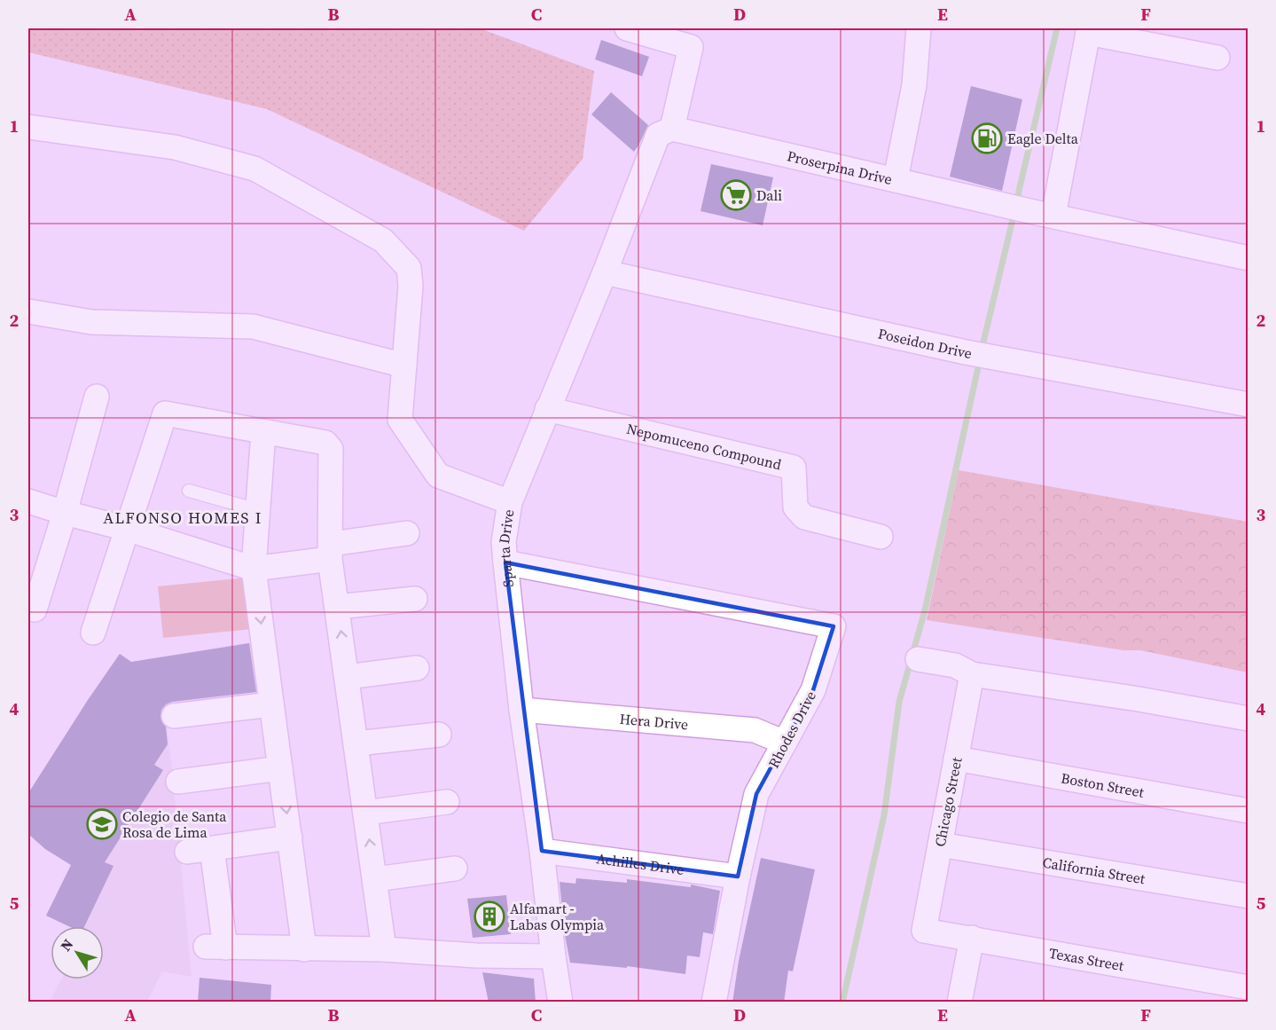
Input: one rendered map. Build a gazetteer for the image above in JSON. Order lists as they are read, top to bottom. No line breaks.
{"streets":{"street":["Proserpina Drive","Poseidon Drive","Nepomuceno Compound","Sparta Drive","Hera Drive","Rhodes Drive","Boston Street","Chicago Street","Achilles Drive","California Street","Texas Street"]},"crossings":[["Proserpina Drive","Sparta Drive"],["Poseidon Drive","Sparta Drive"],["Nepomuceno Compound","Sparta Drive"],["Sparta Drive","Hera Drive"],["Sparta Drive","Rhodes Drive"],["Sparta Drive","Achilles Drive"],["Hera Drive","Rhodes Drive"],["Rhodes Drive","Achilles Drive"],["Boston Street","Chicago Street"],["Chicago Street","California Street"],["Chicago Street","Texas Street"]],"districts":["ALFONSO HOMES I"],"places":{"fuel station":["Eagle Delta"],"supermarket":["Dali"],"school or university":["Colegio de Santa Rosa de Lima"],"building":["Alfamart - Labas Olympia"]},"north":"top left","grid":{"columns":["A","B","C","D","E","F"],"rows":["1","2","3","4","5"]}}
